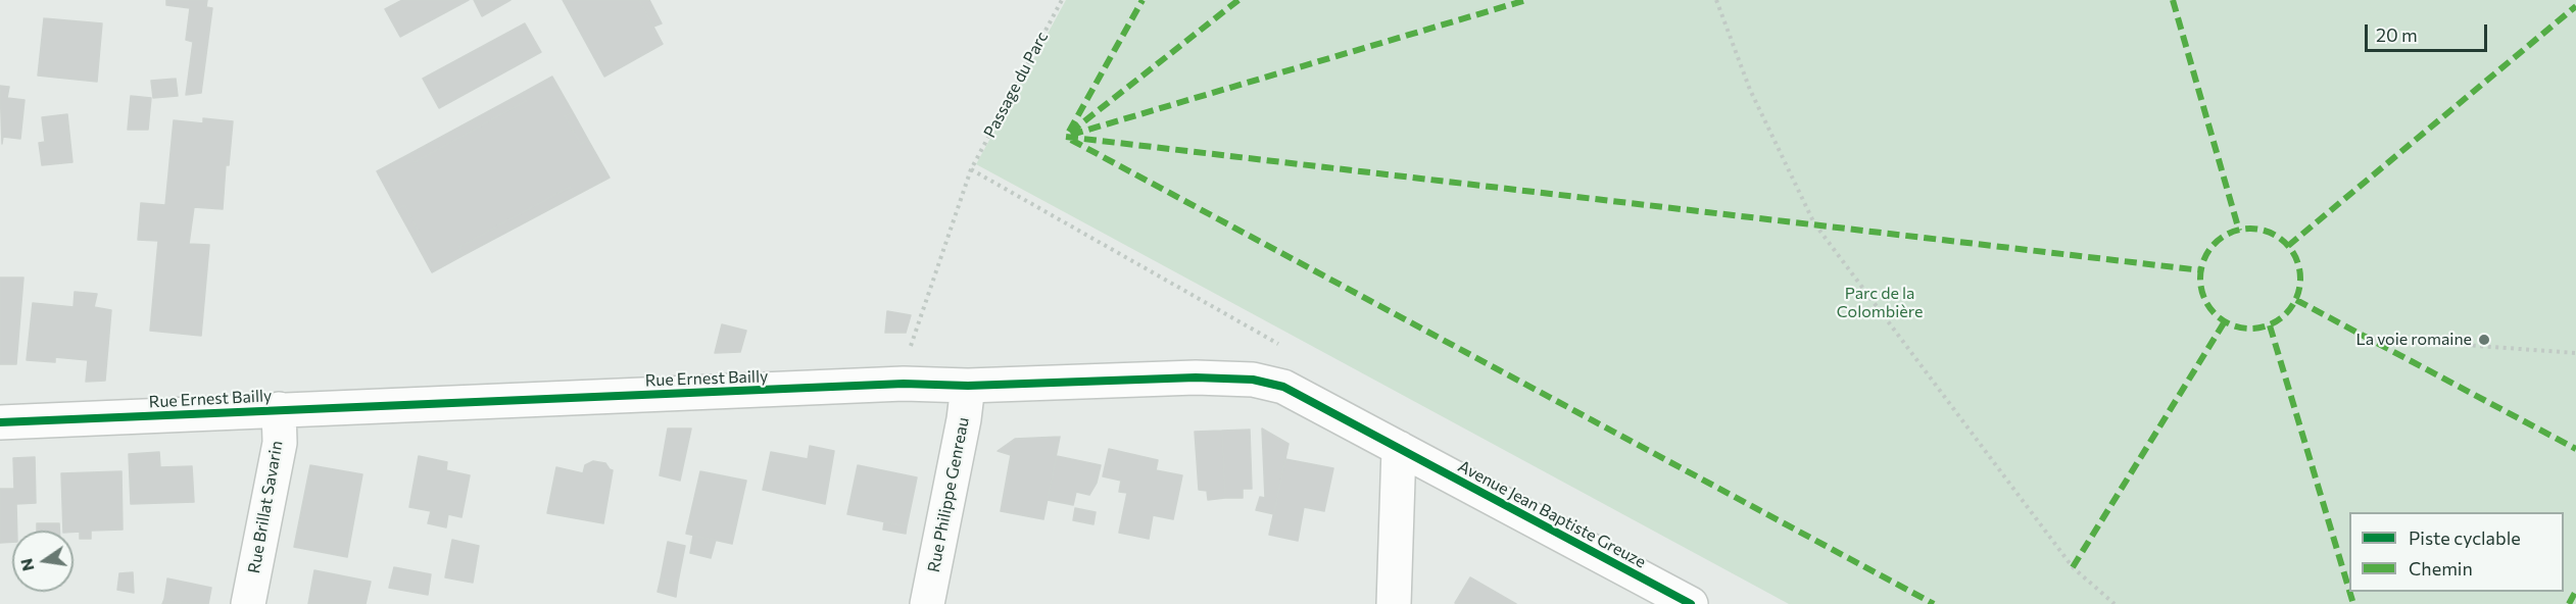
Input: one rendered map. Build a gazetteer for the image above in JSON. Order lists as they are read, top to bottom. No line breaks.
{"streets":{"street":["Rue Ernest Bailly","Rue Philippe Genreau","Rue Brillat Savarin","Avenue Jean Baptiste Greuze"],"path":["Passage du Parc"]},"crossings":[["Passage du Parc","Rue Ernest Bailly"],["Rue Ernest Bailly","Rue Philippe Genreau"],["Rue Ernest Bailly","Rue Brillat Savarin"],["Rue Ernest Bailly","Avenue Jean Baptiste Greuze"]],"parks":["Parc de la Colombière"],"places":["La voie romaine"],"legend":["Piste cyclable","Chemin"],"scale_bar":"20 m","north":"left"}
